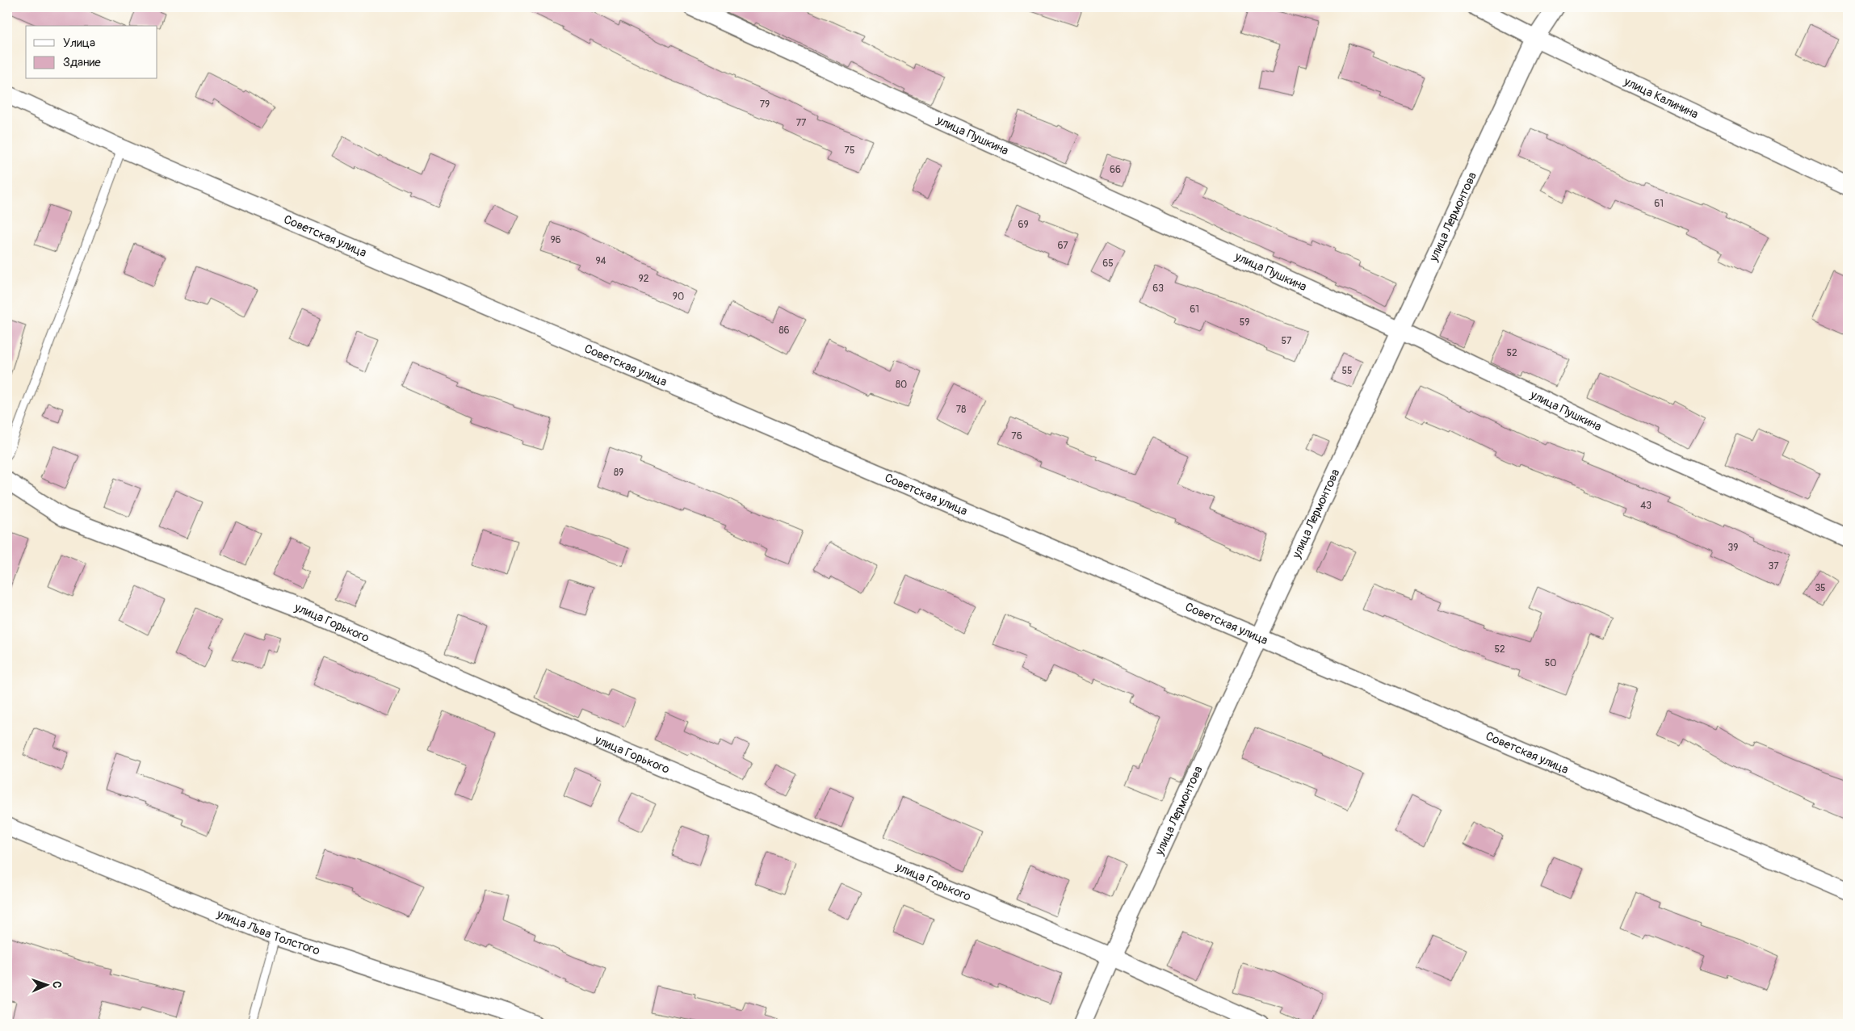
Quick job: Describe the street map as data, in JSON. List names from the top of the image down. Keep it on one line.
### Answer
{"streets":{"street":["улица Калинина","улица Пушкина","улица Лермонтова","Советская улица","улица Горького","улица Льва Толстого"]},"crossings":[["улица Калинина","улица Лермонтова"],["улица Пушкина","улица Лермонтова"],["улица Лермонтова","Советская улица"],["улица Лермонтова","улица Горького"]],"house_numbers":["79","77","75","66","61","69","96","67","94","65","92","63","90","61","59","86","57","52","55","80","78","76","89","43","39","37","35","52","50"],"legend":["Улица","Здание"],"north":"right"}
